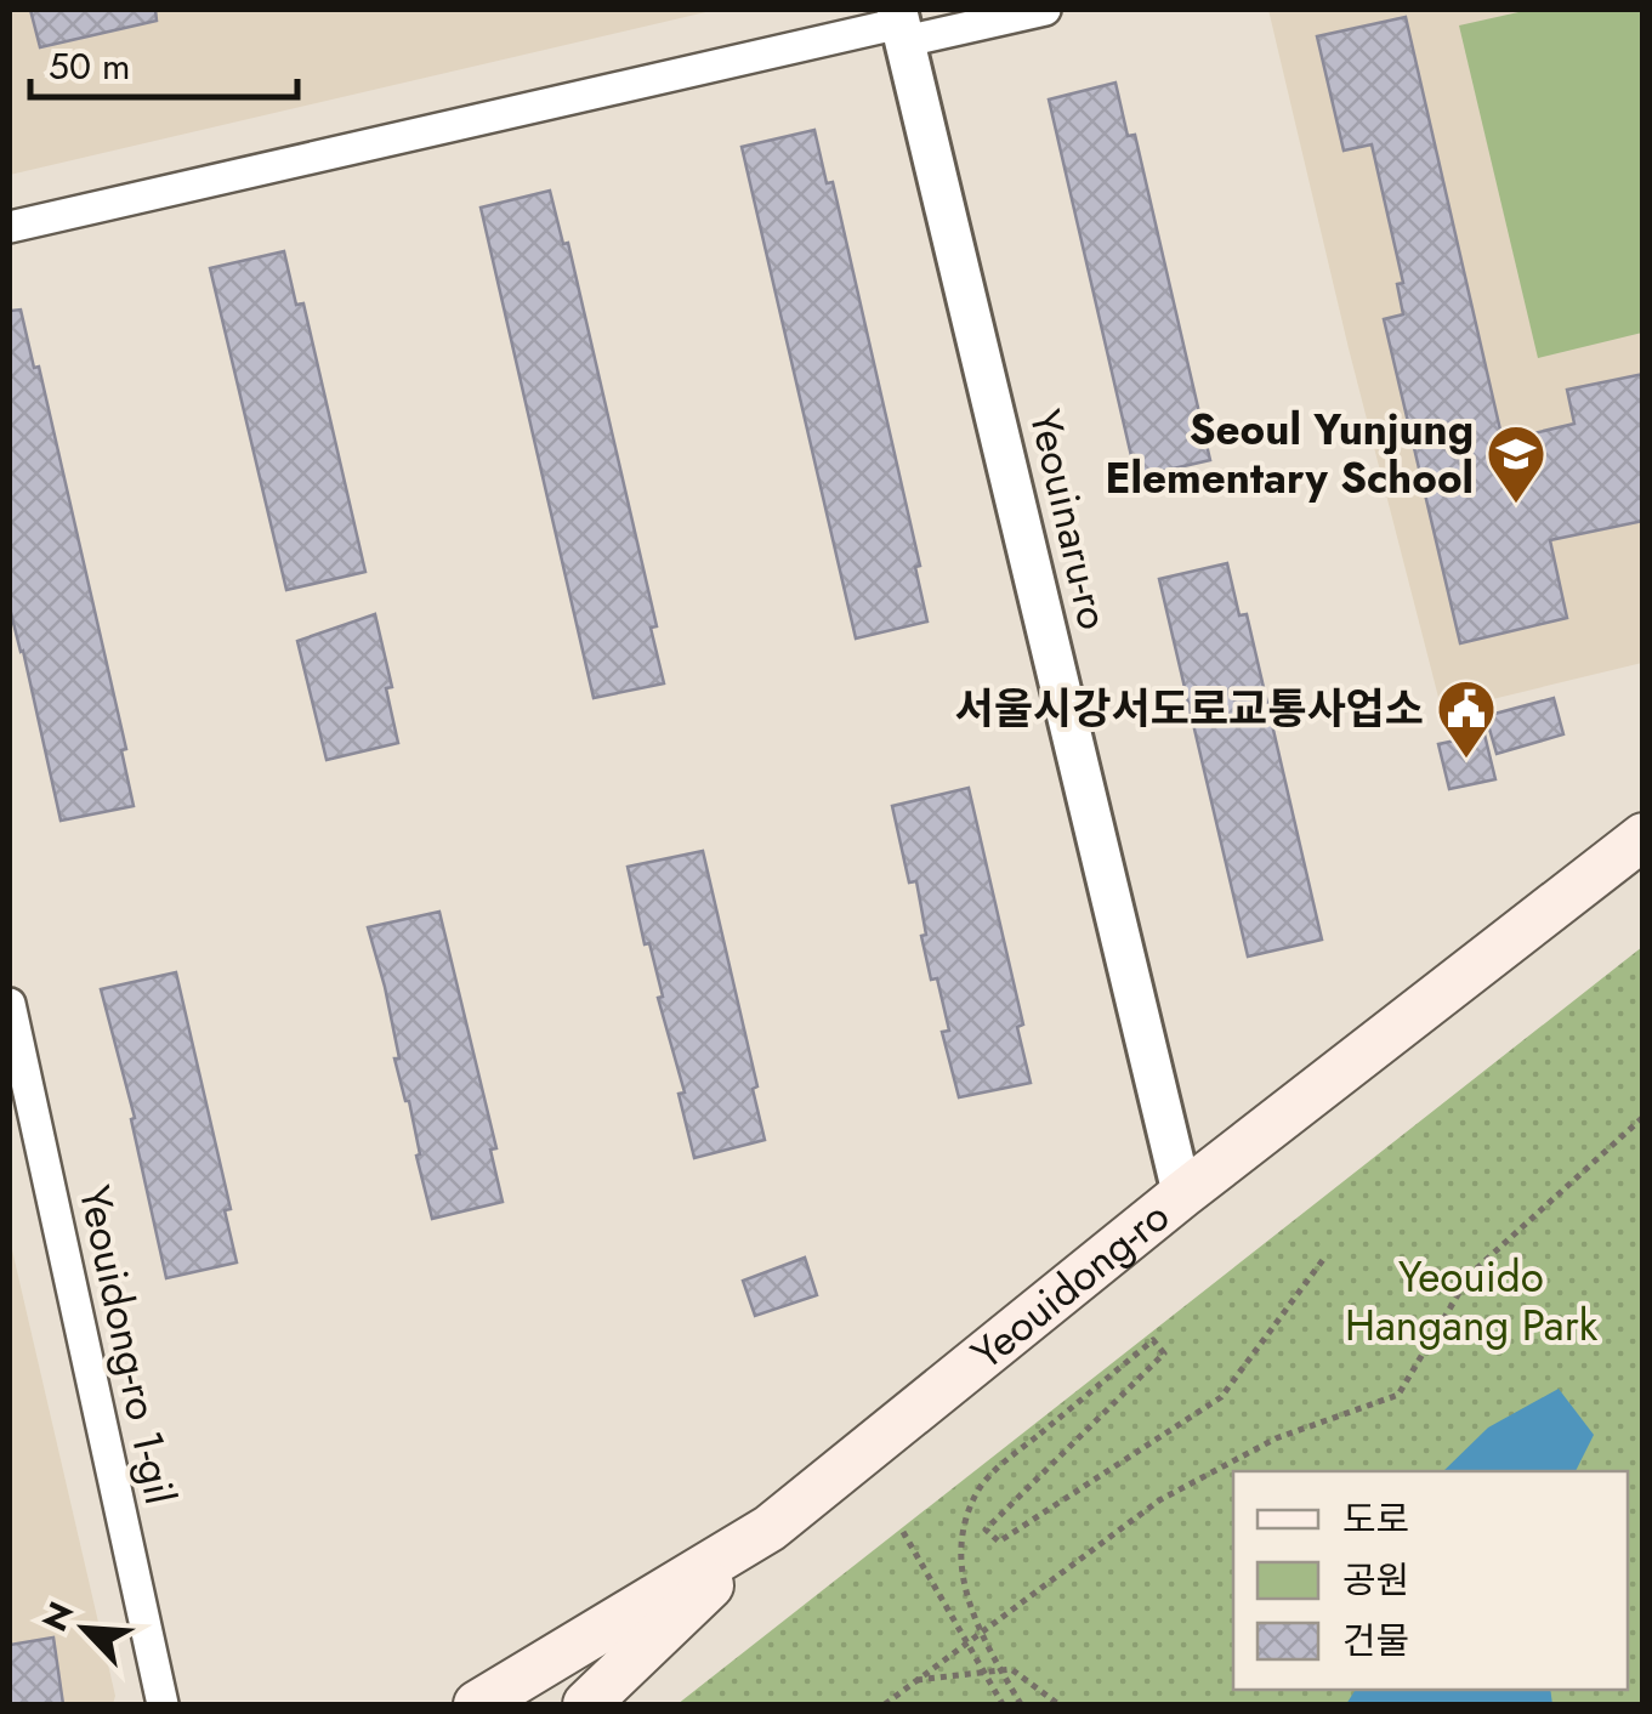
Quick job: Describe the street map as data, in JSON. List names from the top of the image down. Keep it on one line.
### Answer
{"streets":{"main road":["Yeouidong-ro"],"street":["Yeouinaru-ro","Yeouidong-ro 1-gil"]},"crossings":[["Yeouinaru-ro","Yeouidong-ro"]],"parks":["Yeouido Hangang Park"],"places":{"school or university":["Seoul Yunjung Elementary School"],"public building":["서울시강서도로교통사업소"]},"legend":["도로","공원","건물"],"scale_bar":"50 m","north":"top left"}
